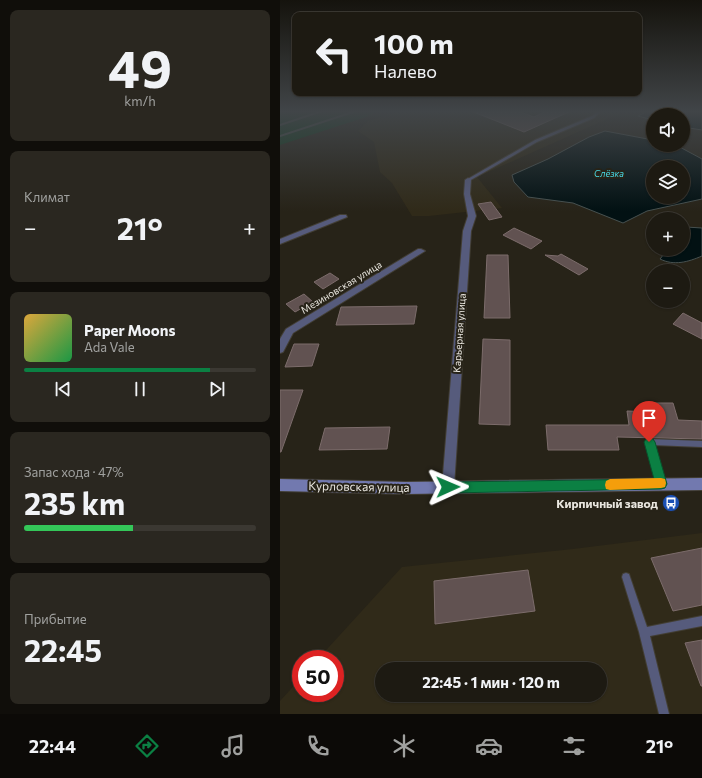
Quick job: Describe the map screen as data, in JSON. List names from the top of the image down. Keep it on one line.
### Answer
{"streets":{"main road":["Курловская улица"],"street":["Мезиновская улица","Карьерная улица"]},"crossings":[["Карьерная улица","Курловская улица"]],"water":["Слёзка"],"places":{"bus stop":["Кирпичный завод"]},"page":{"tile":[["49","km/h"],"Климат",["Запас хода · 47%","235 km"],["Прибытие","22:45"]],"turn":["100 m","Налево"],"map_buttons":["+","−"],"heat":["−","21°","+"],"song":["Paper Moons","Ada Vale"],"limit":"50","trip":"22:45 · 1 мин · 120 m","tabs":["22:44","21°"]}}
